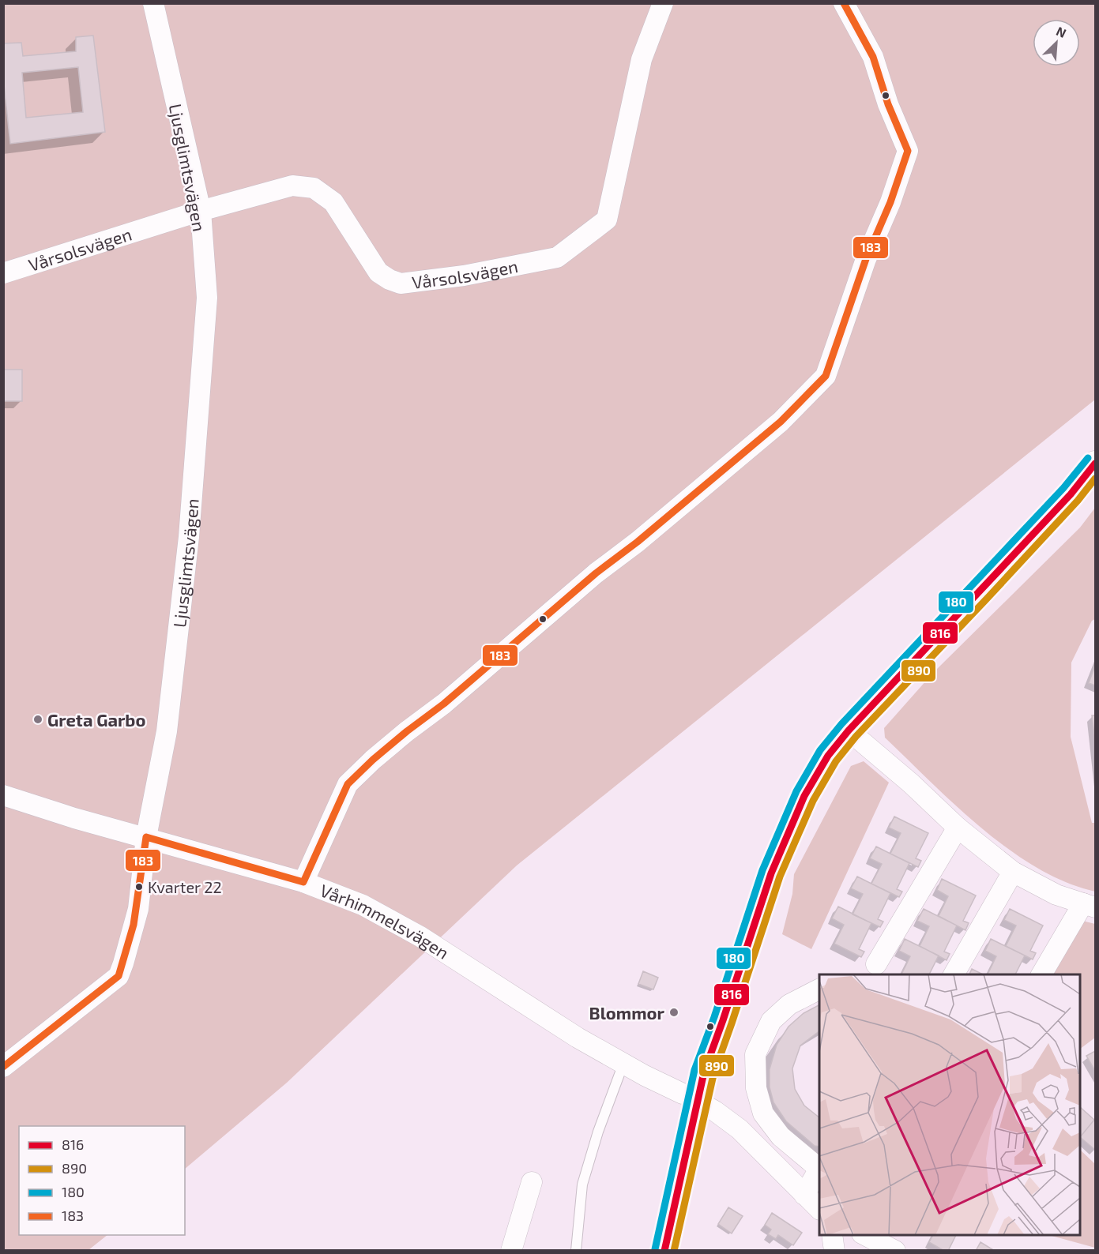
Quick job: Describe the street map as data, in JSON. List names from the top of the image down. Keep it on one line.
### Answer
{"streets":{"street":["Ljusglimtsvägen","Vårsolsvägen","Vårhimmelsvägen"]},"crossings":[["Ljusglimtsvägen","Vårsolsvägen"],["Ljusglimtsvägen","Vårhimmelsvägen"]],"places":["Greta Garbo","Kvarter 22","Blommor"],"lines":["transit line 183","transit line 180","transit line 816","transit line 890"],"legend":["816","890","180","183"],"north":"top right"}
